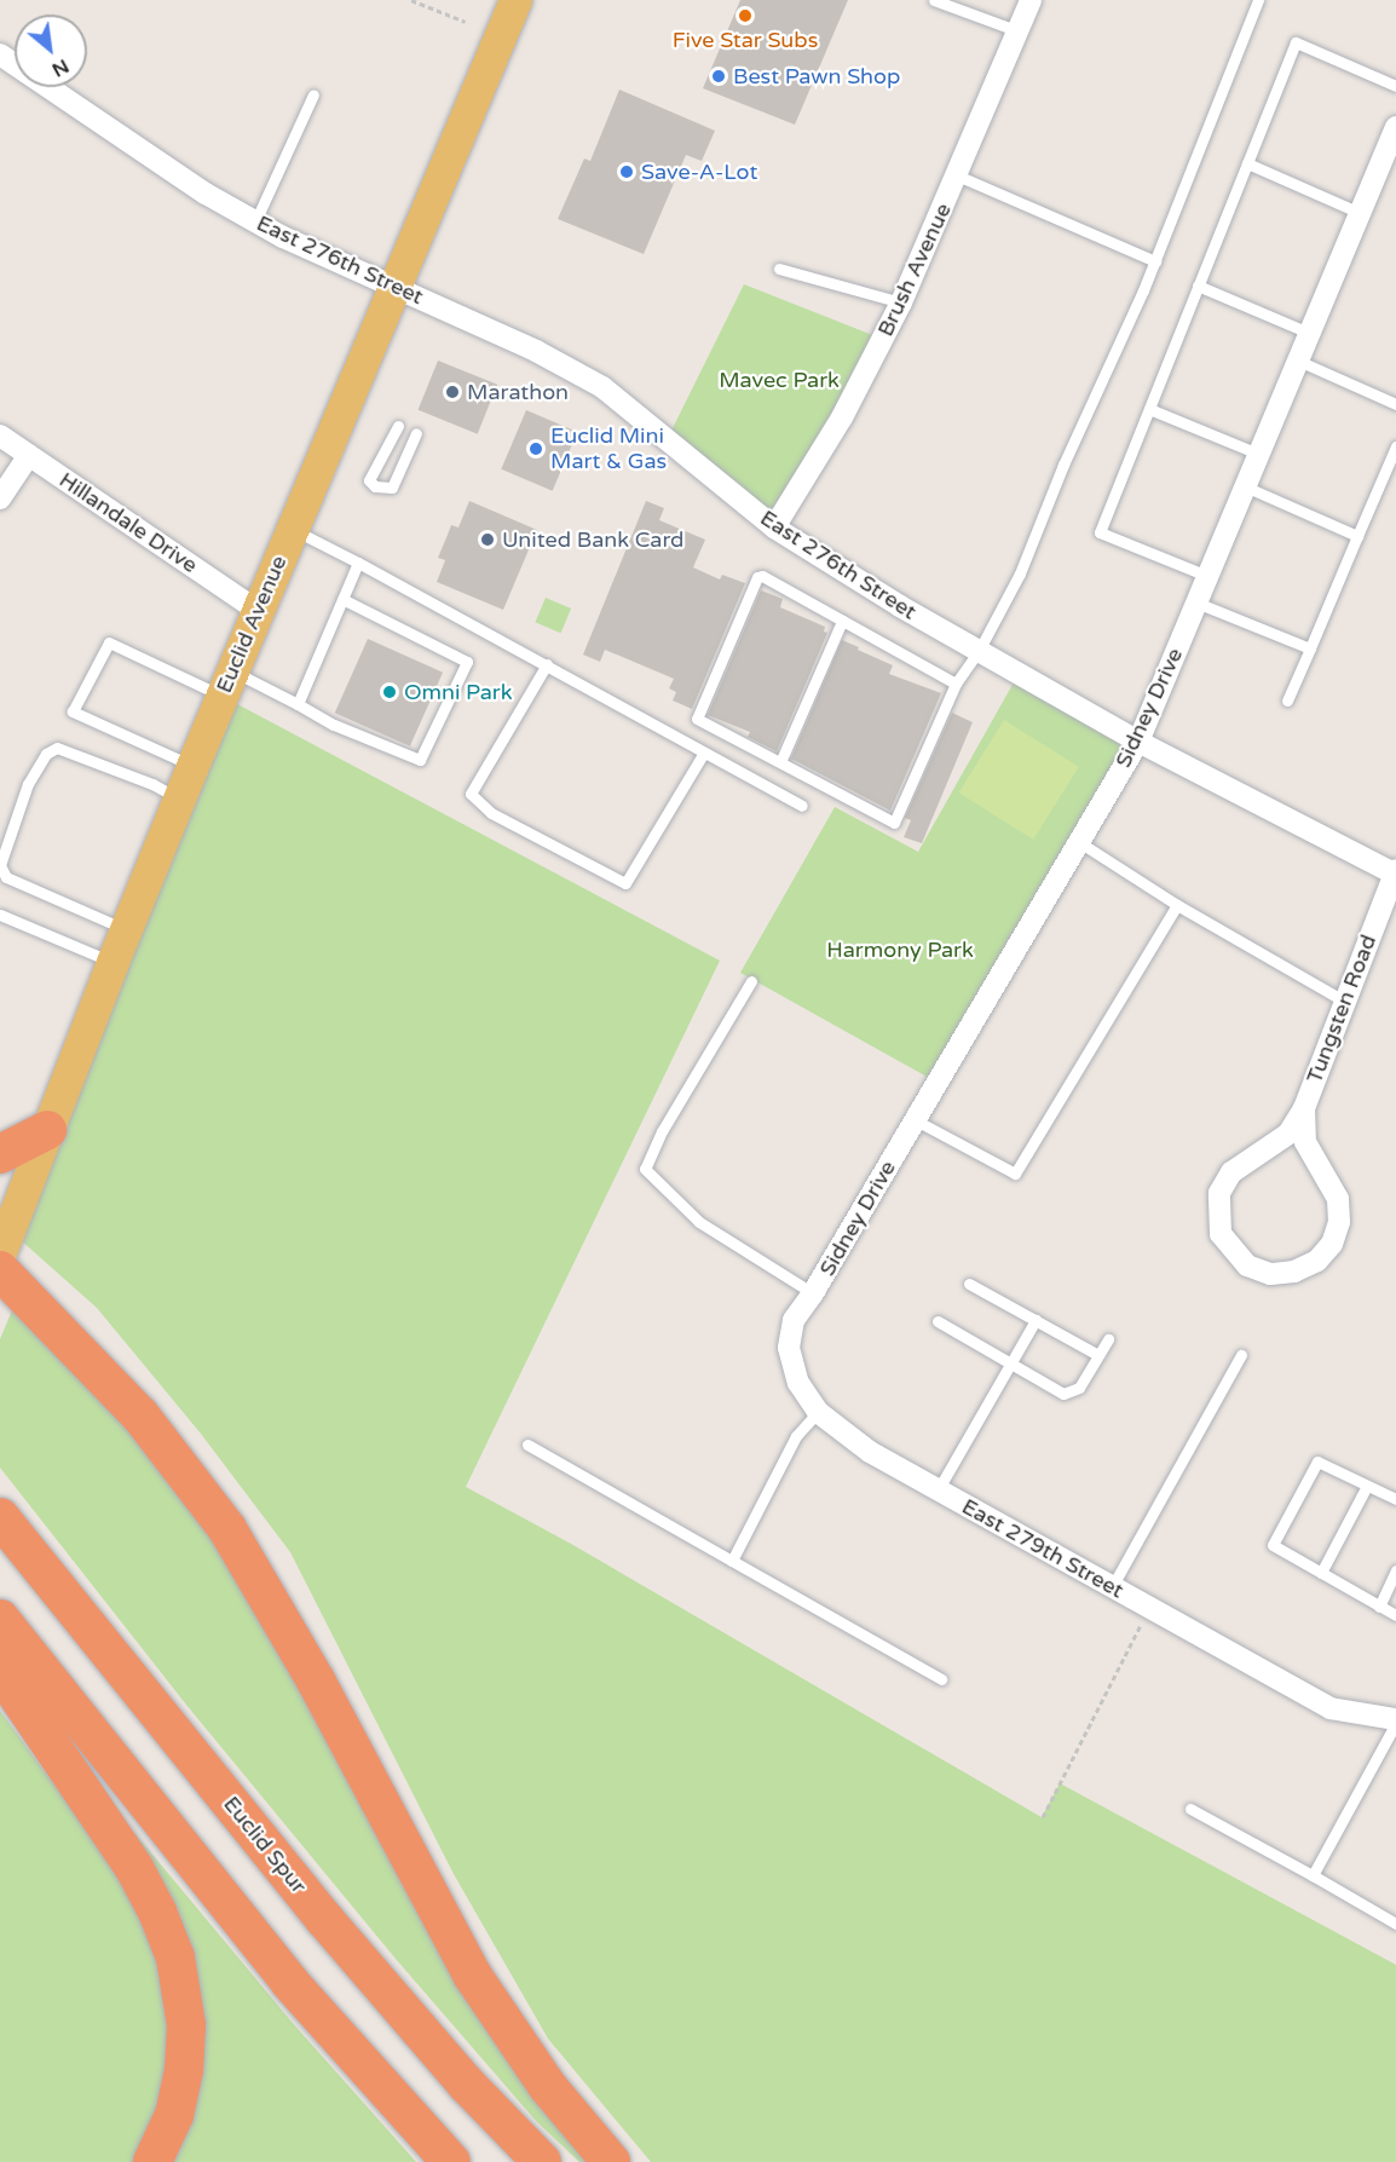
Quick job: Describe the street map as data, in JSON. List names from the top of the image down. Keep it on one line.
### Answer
{"streets":{"highway":["Euclid Spur"],"main road":["Euclid Avenue"],"street":["East 276th Street","Brush Avenue","Hillandale Drive","Sidney Drive","Tungsten Road","East 279th Street"]},"crossings":[["East 276th Street","Brush Avenue"],["East 276th Street","Euclid Avenue"],["East 276th Street","Sidney Drive"],["East 276th Street","Tungsten Road"],["Hillandale Drive","Euclid Avenue"],["Sidney Drive","East 279th Street"]],"parks":["Mavec Park","Harmony Park"],"places":["Five Star Subs","Best Pawn Shop","Save-A-Lot","Marathon","Euclid Mini Mart & Gas","United Bank Card","Omni Park"],"north":"bottom right"}
